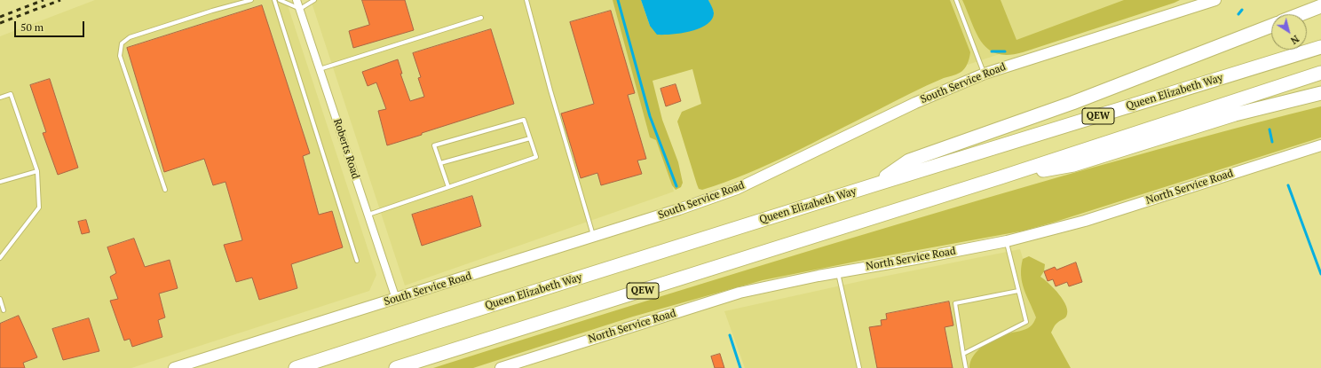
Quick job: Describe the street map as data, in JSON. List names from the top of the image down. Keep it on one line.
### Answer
{"streets":{"highway":["Queen Elizabeth Way","QEW"],"street":["South Service Road","Roberts Road","North Service Road"]},"crossings":[["South Service Road","Roberts Road"]],"scale_bar":"50 m","north":"bottom right"}
